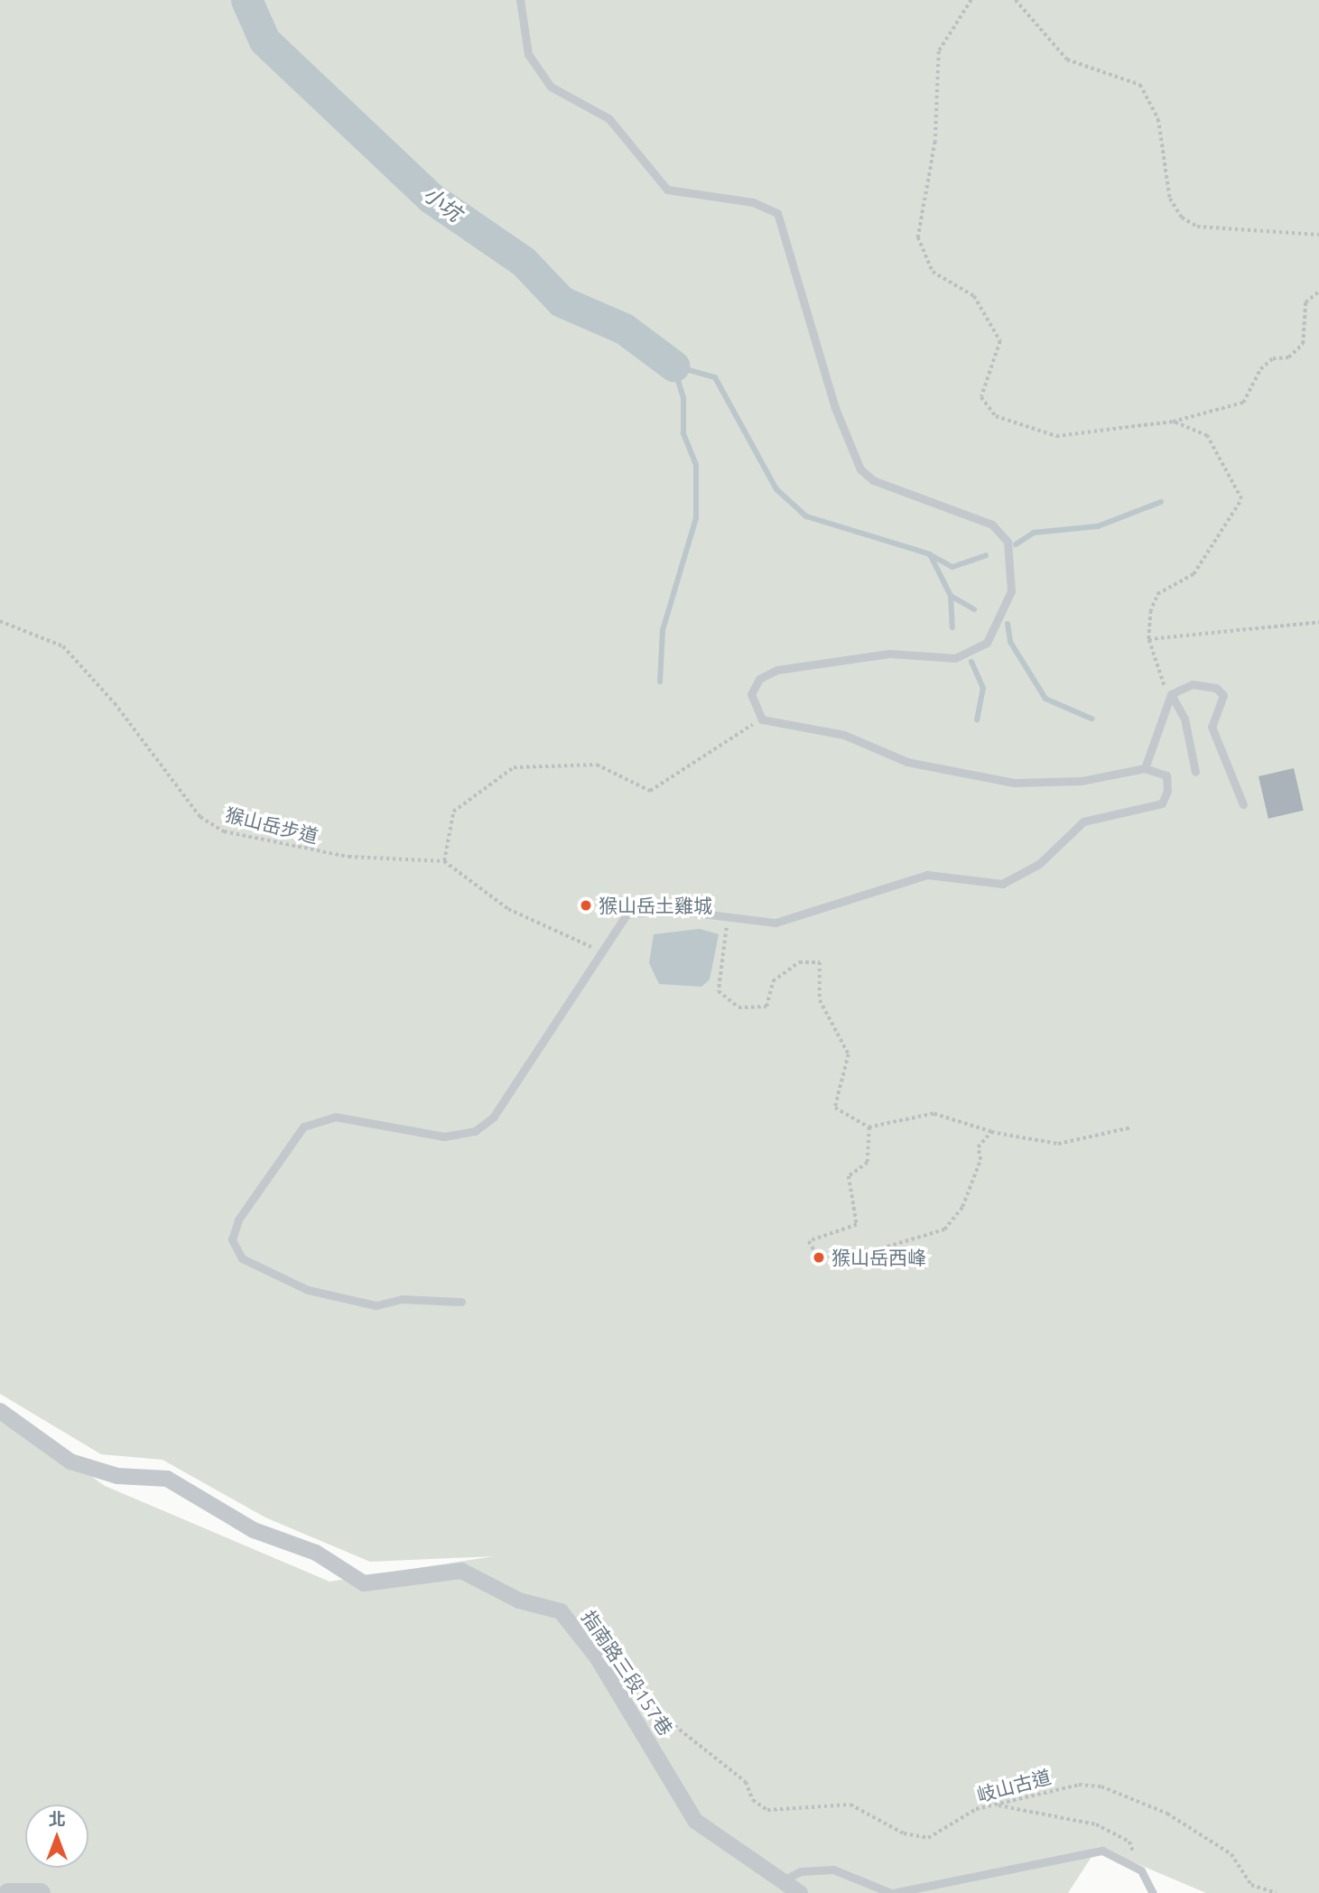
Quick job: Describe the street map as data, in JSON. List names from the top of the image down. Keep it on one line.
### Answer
{"streets":{"street":["指南路三段157巷"],"path":["猴山岳步道","岐山古道"]},"water":["小坑"],"places":["猴山岳土雞城","猴山岳西峰"],"north":"top"}
